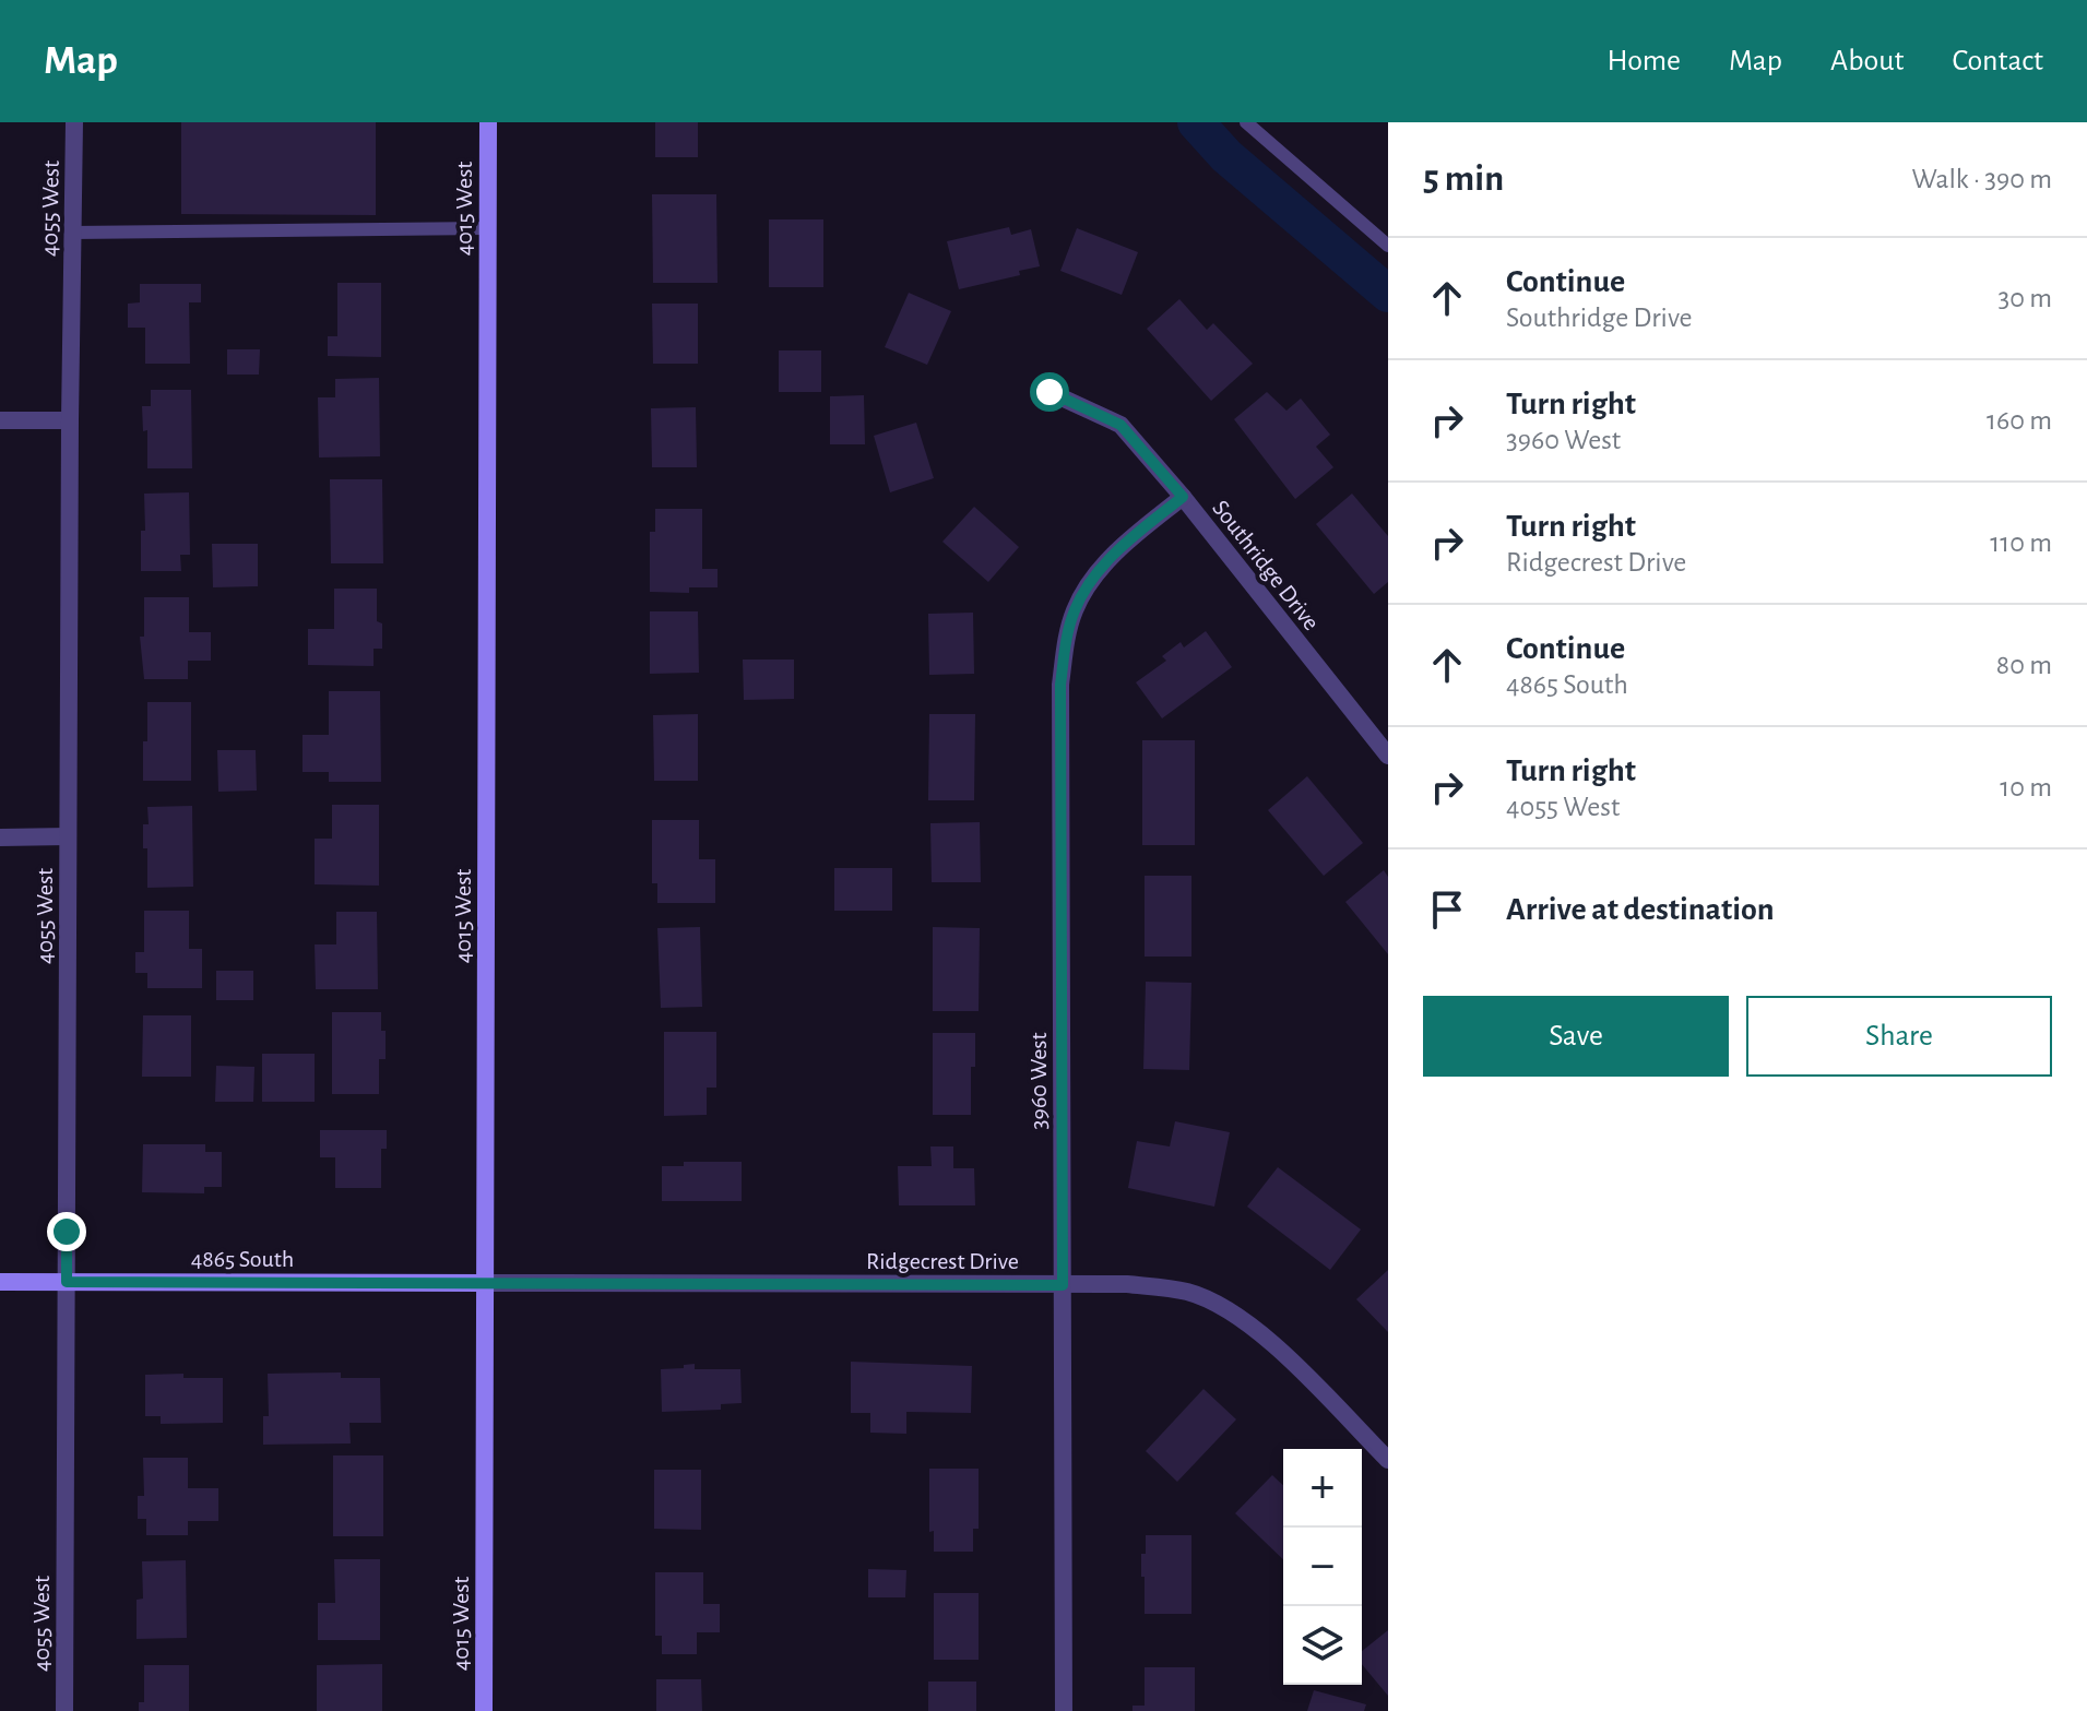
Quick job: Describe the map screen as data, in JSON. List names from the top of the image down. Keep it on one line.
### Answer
{"streets":{"street":["4055 West","4015 West","Southridge Drive","3960 West","4865 South","Ridgecrest Drive"]},"crossings":[["4055 West","4865 South"],["4015 West","4865 South"],["4015 West","Ridgecrest Drive"],["Southridge Drive","3960 West"],["3960 West","Ridgecrest Drive"],["4865 South","Ridgecrest Drive"]],"page":{"header":"Map","nav":["Home","Map","About","Contact"],"heading":["5 min","Walk · 390 m"],"list":[["Continue","Southridge Drive","30 m"],["Turn right","3960 West","160 m"],["Turn right","Ridgecrest Drive","110 m"],["Continue","4865 South","80 m"],["Turn right","4055 West","10 m"],"Arrive at destination"],"buttons":["Save","Share"],"map_buttons":["+","−"]}}
